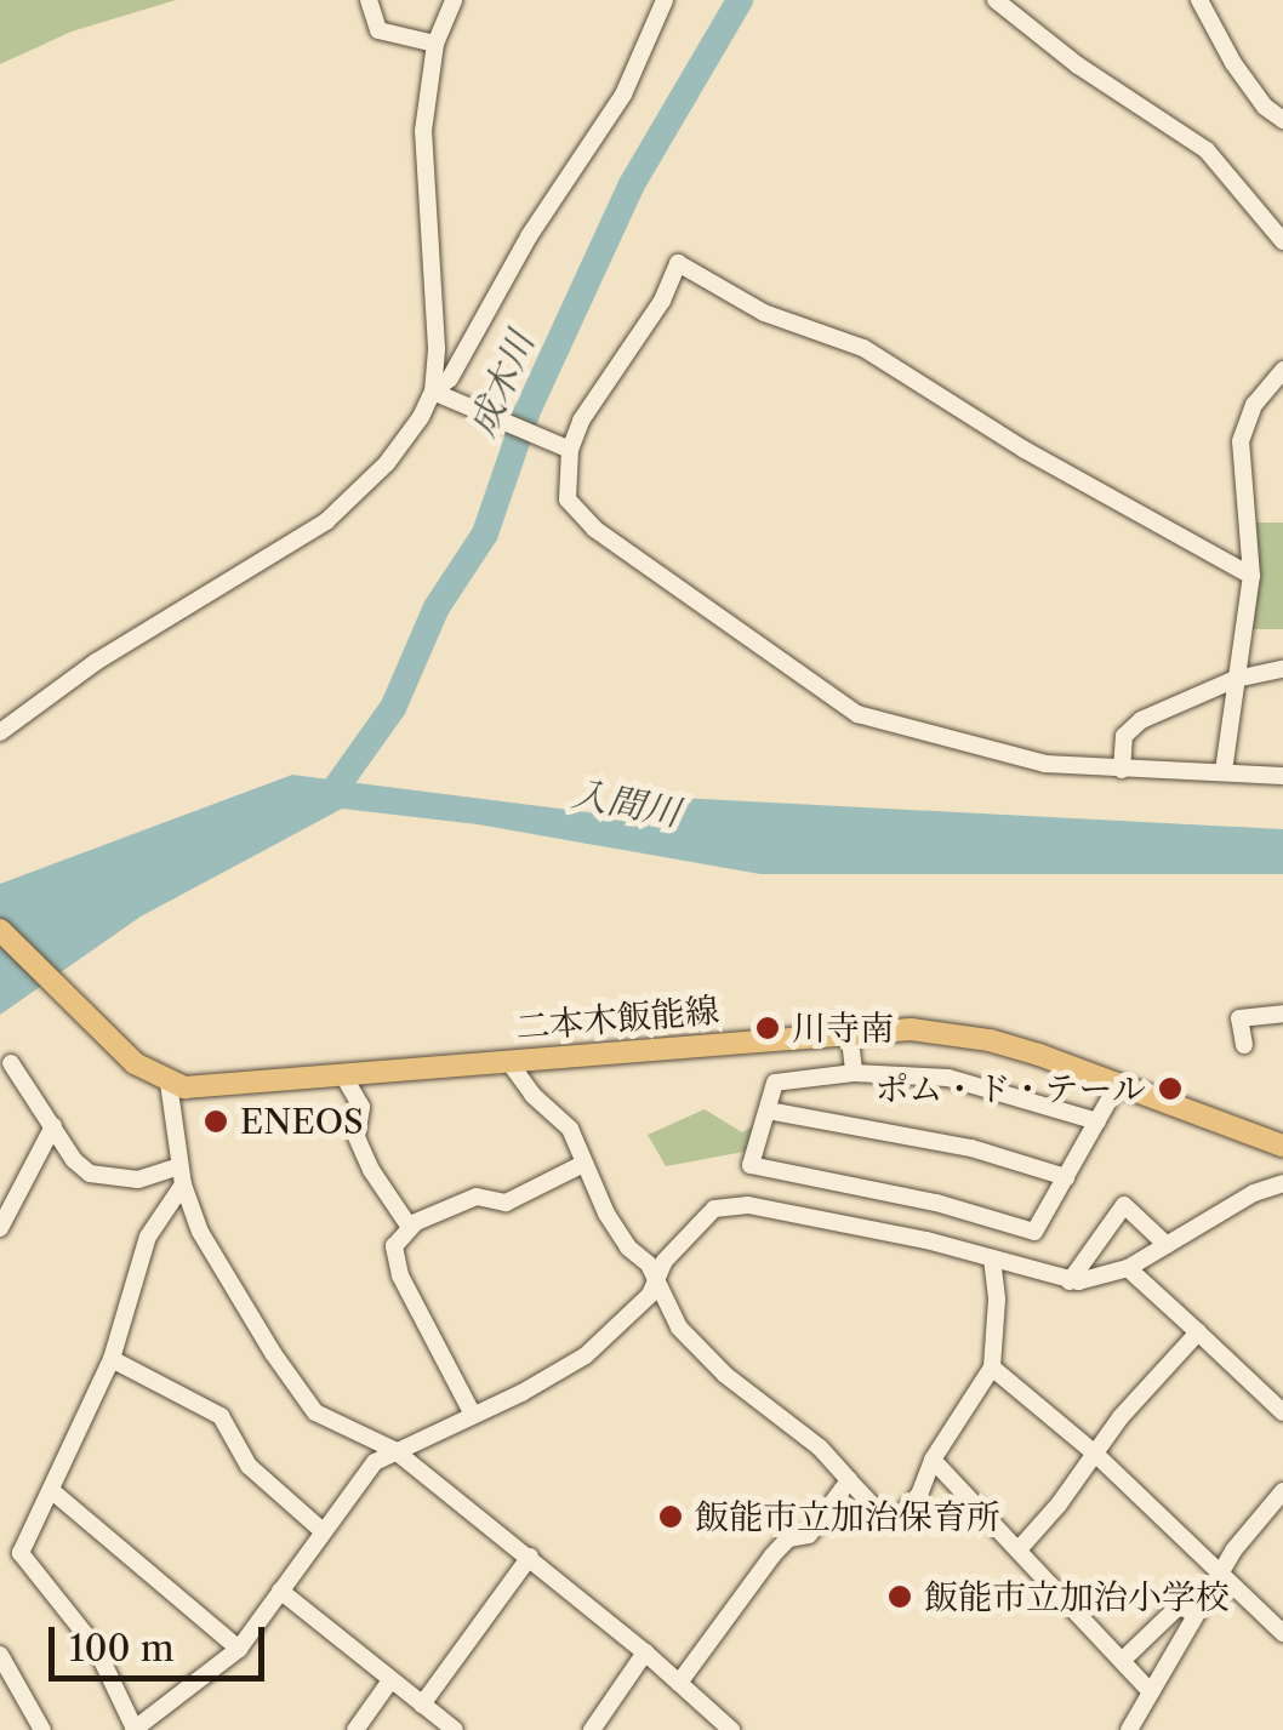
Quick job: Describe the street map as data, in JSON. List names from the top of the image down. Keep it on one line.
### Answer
{"streets":{"main road":["二本木飯能線"]},"water":["成木川","入間川"],"places":["川寺南","ポム・ド・テール","ENEOS","飯能市立加治保育所","飯能市立加治小学校"],"scale_bar":"100 m"}
